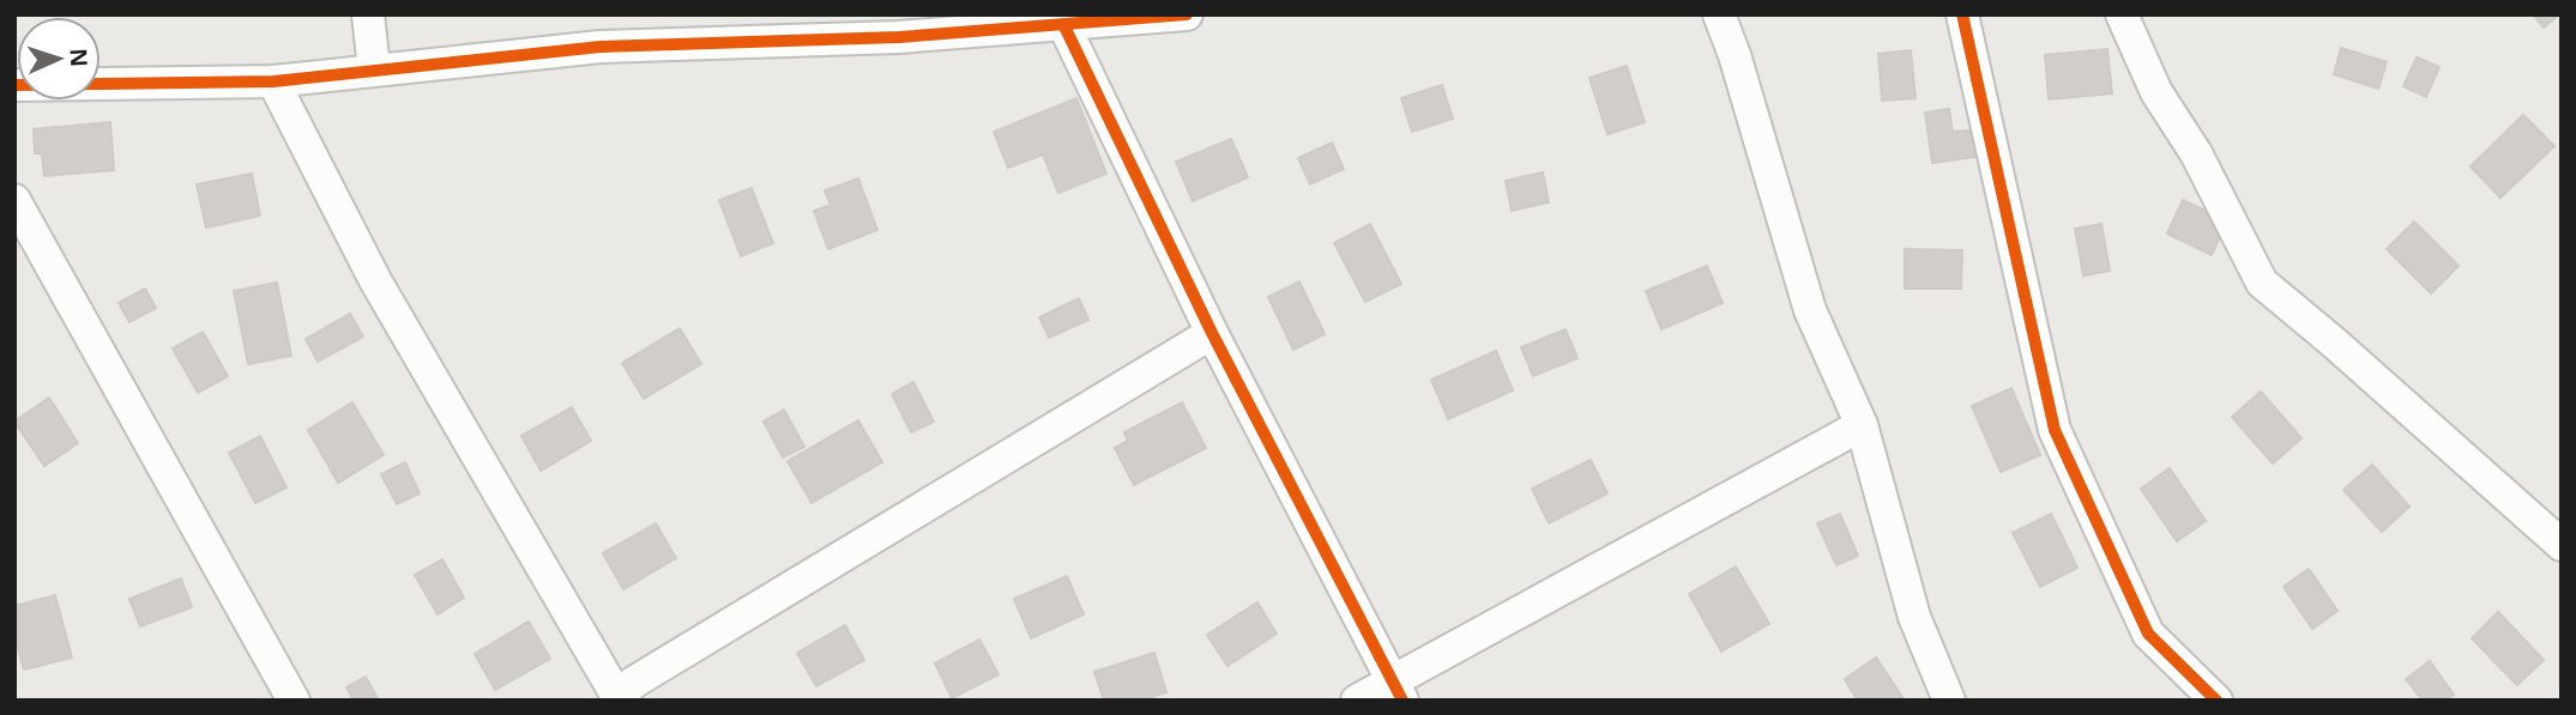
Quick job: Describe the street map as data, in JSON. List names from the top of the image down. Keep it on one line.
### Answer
{"north":"right"}
